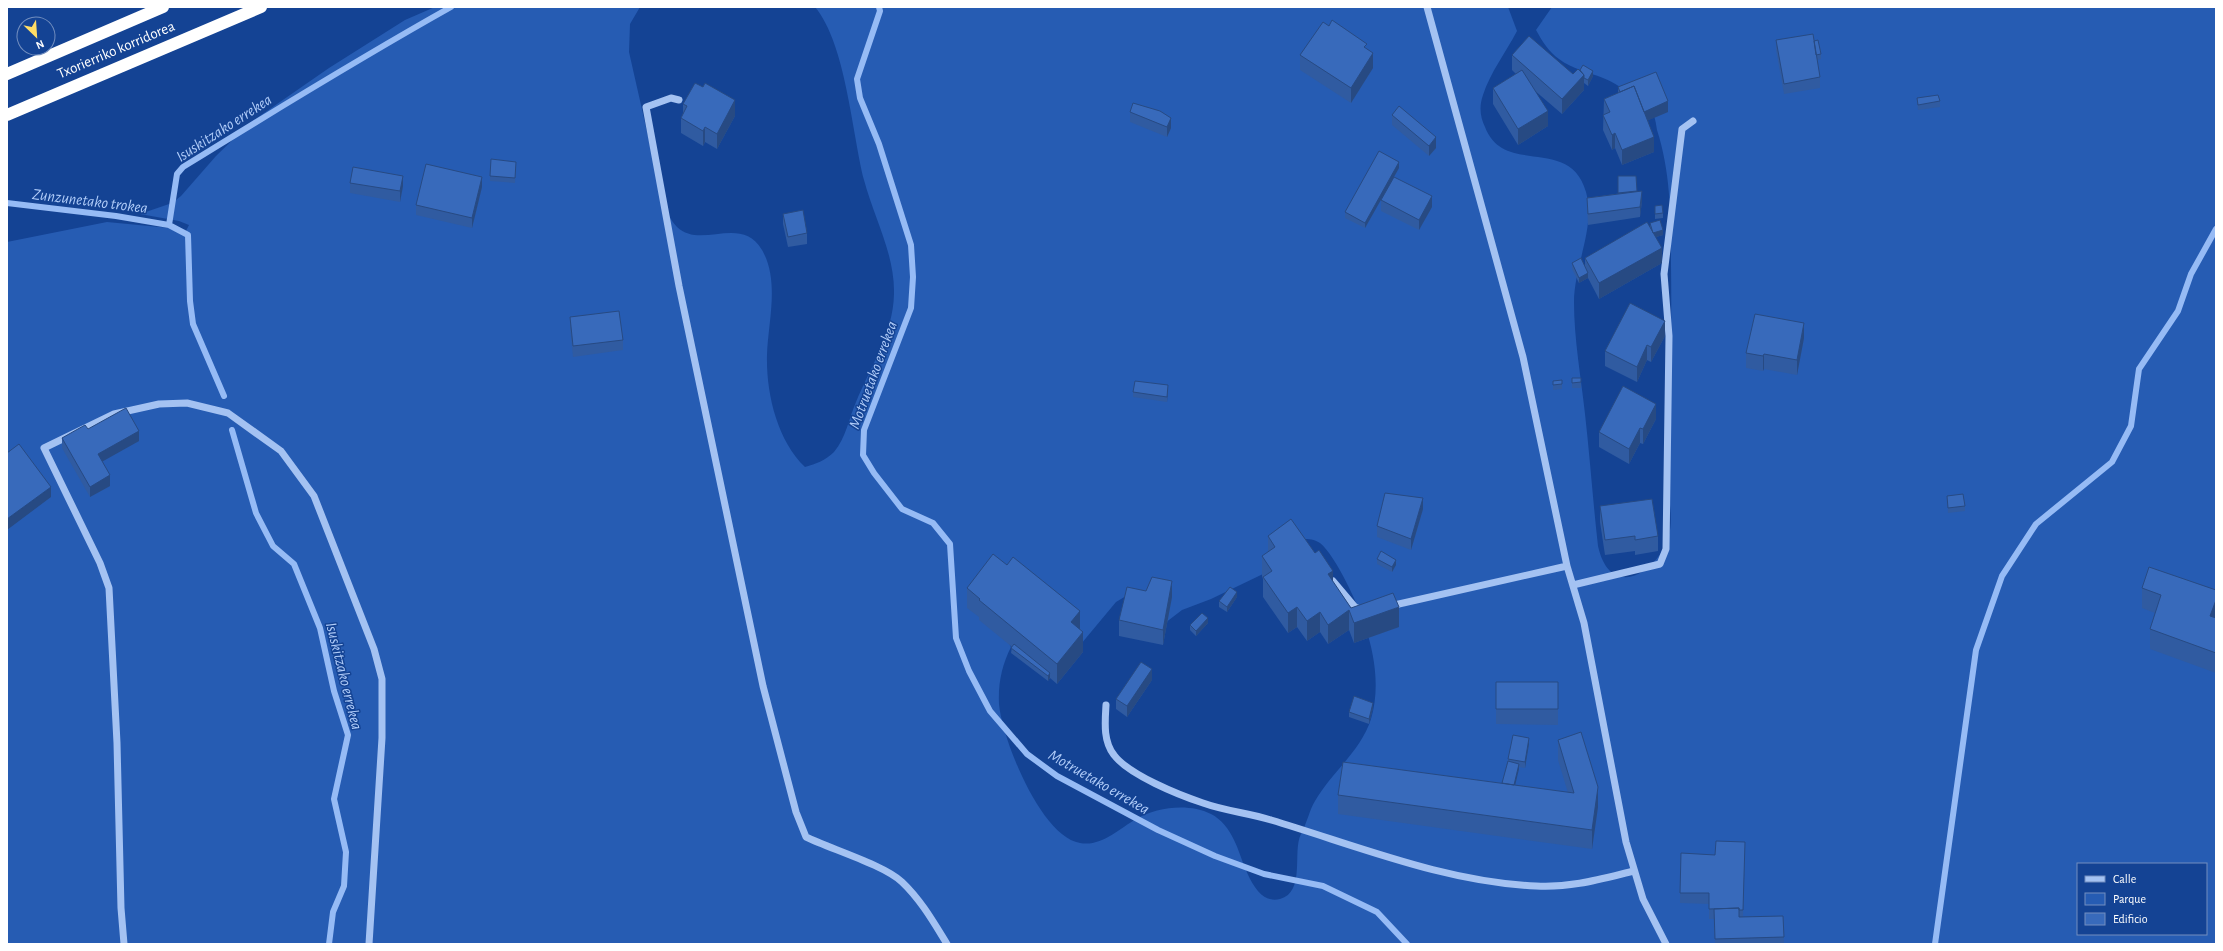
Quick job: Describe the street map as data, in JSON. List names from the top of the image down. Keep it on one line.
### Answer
{"streets":{"highway":["Txorierriko korridorea"]},"water":["Isuskitzako errekea","Zunzunetako trokea","Motruetako errekea"],"legend":["Calle","Parque","Edificio"],"north":"bottom right"}
